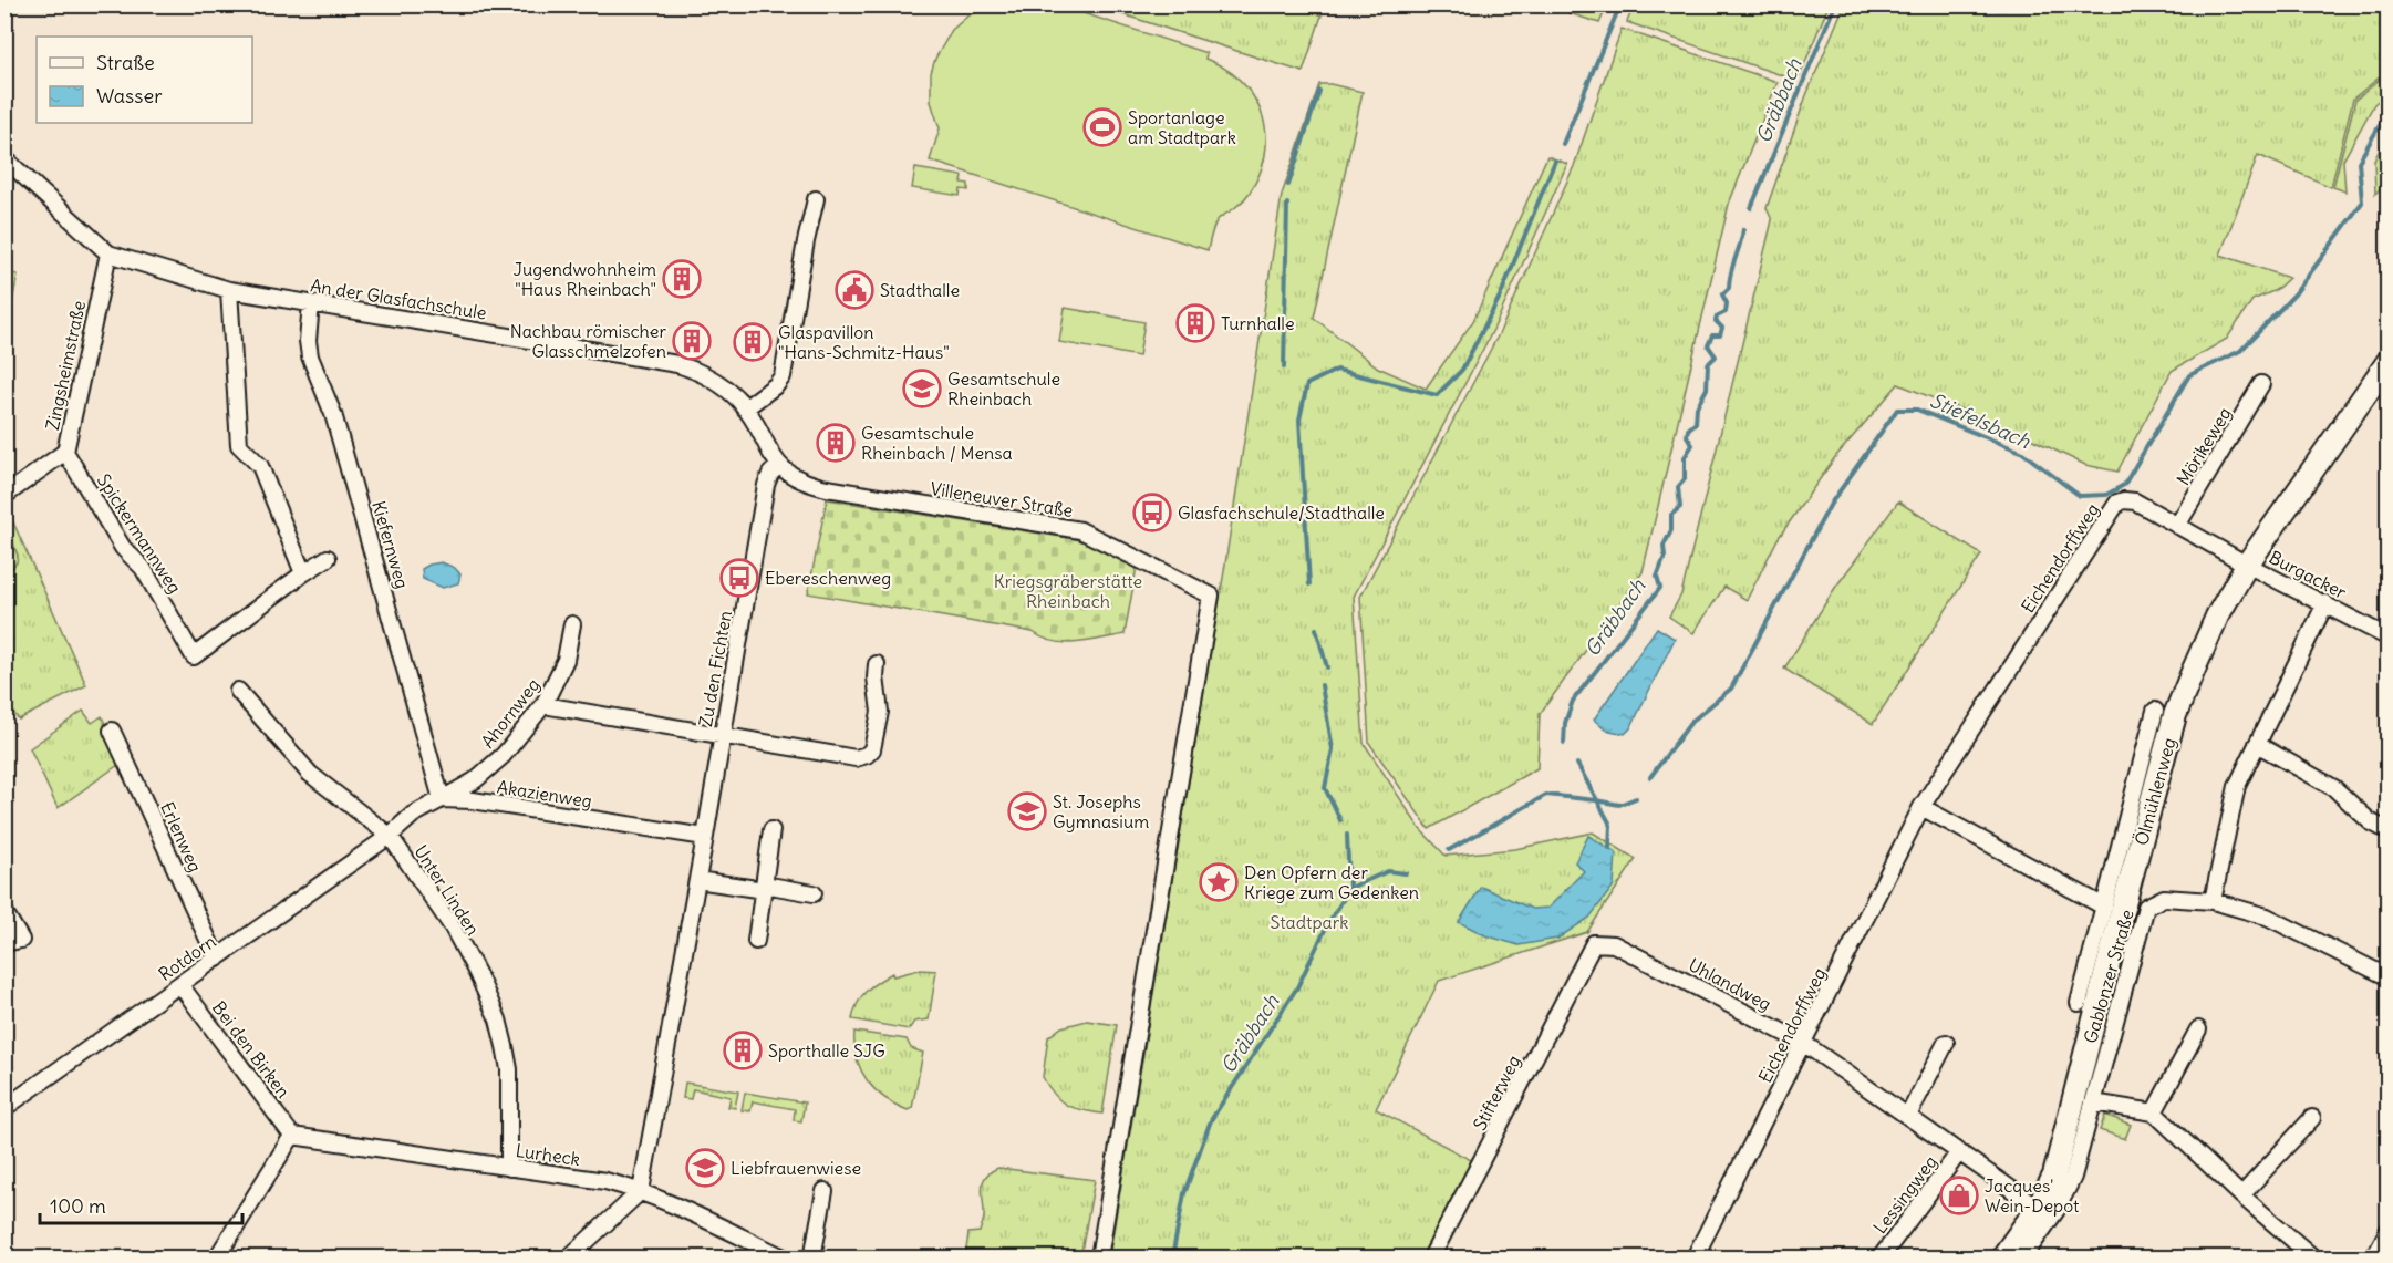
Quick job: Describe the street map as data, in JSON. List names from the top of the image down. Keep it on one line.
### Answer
{"streets":{"main road":["Ölmühlenweg"],"street":["An der Glasfachschule","Zingsheimstraße","Mörikeweg","Villeneuver Straße","Spickermannweg","Kiefernweg","Eichendorffweg","Burgacker","Zu den Fichten","Ahornweg","Akazienweg","Erlenweg","Unter Linden","Rotdorn","Gablonzer Straße","Uhlandweg","Bei den Birken","Stifterweg","Lurheck","Lessingweg"]},"crossings":[["An der Glasfachschule","Zingsheimstraße"],["An der Glasfachschule","Villeneuver Straße"],["An der Glasfachschule","Kiefernweg"],["An der Glasfachschule","Zu den Fichten"],["Zingsheimstraße","Spickermannweg"],["Mörikeweg","Eichendorffweg"],["Villeneuver Straße","Zu den Fichten"],["Kiefernweg","Ahornweg"],["Kiefernweg","Akazienweg"],["Eichendorffweg","Uhlandweg"],["Burgacker","Ölmühlenweg"],["Zu den Fichten","Akazienweg"],["Zu den Fichten","Lurheck"],["Ahornweg","Akazienweg"],["Ölmühlenweg","Gablonzer Straße"],["Ölmühlenweg","Uhlandweg"],["Erlenweg","Rotdorn"],["Unter Linden","Rotdorn"],["Unter Linden","Lurheck"],["Rotdorn","Bei den Birken"],["Uhlandweg","Stifterweg"],["Uhlandweg","Lessingweg"],["Bei den Birken","Lurheck"]],"water":["Gräbbach","Stiefelsbach"],"parks":["Kriegsgräberstätte Rheinbach","Stadtpark"],"places":{"sports":["Sportanlage am Stadtpark"],"building":["Jugendwohnheim \"Haus Rheinbach\"","Turnhalle","Nachbau römischer Glasschmelzofen","Glaspavillon \"Hans-Schmitz-Haus\"","Gesamtschule Rheinbach / Mensa","Sporthalle SJG"],"public building":["Stadthalle"],"school or university":["Gesamtschule Rheinbach","St. Josephs Gymnasium","Liebfrauenwiese"],"bus stop":["Glasfachschule/Stadthalle","Ebereschenweg"],"place":["Den Opfern der Kriege zum Gedenken"],"shop":["Jacques' Wein-Depot"]},"legend":["Straße","Wasser"],"scale_bar":"100 m"}
